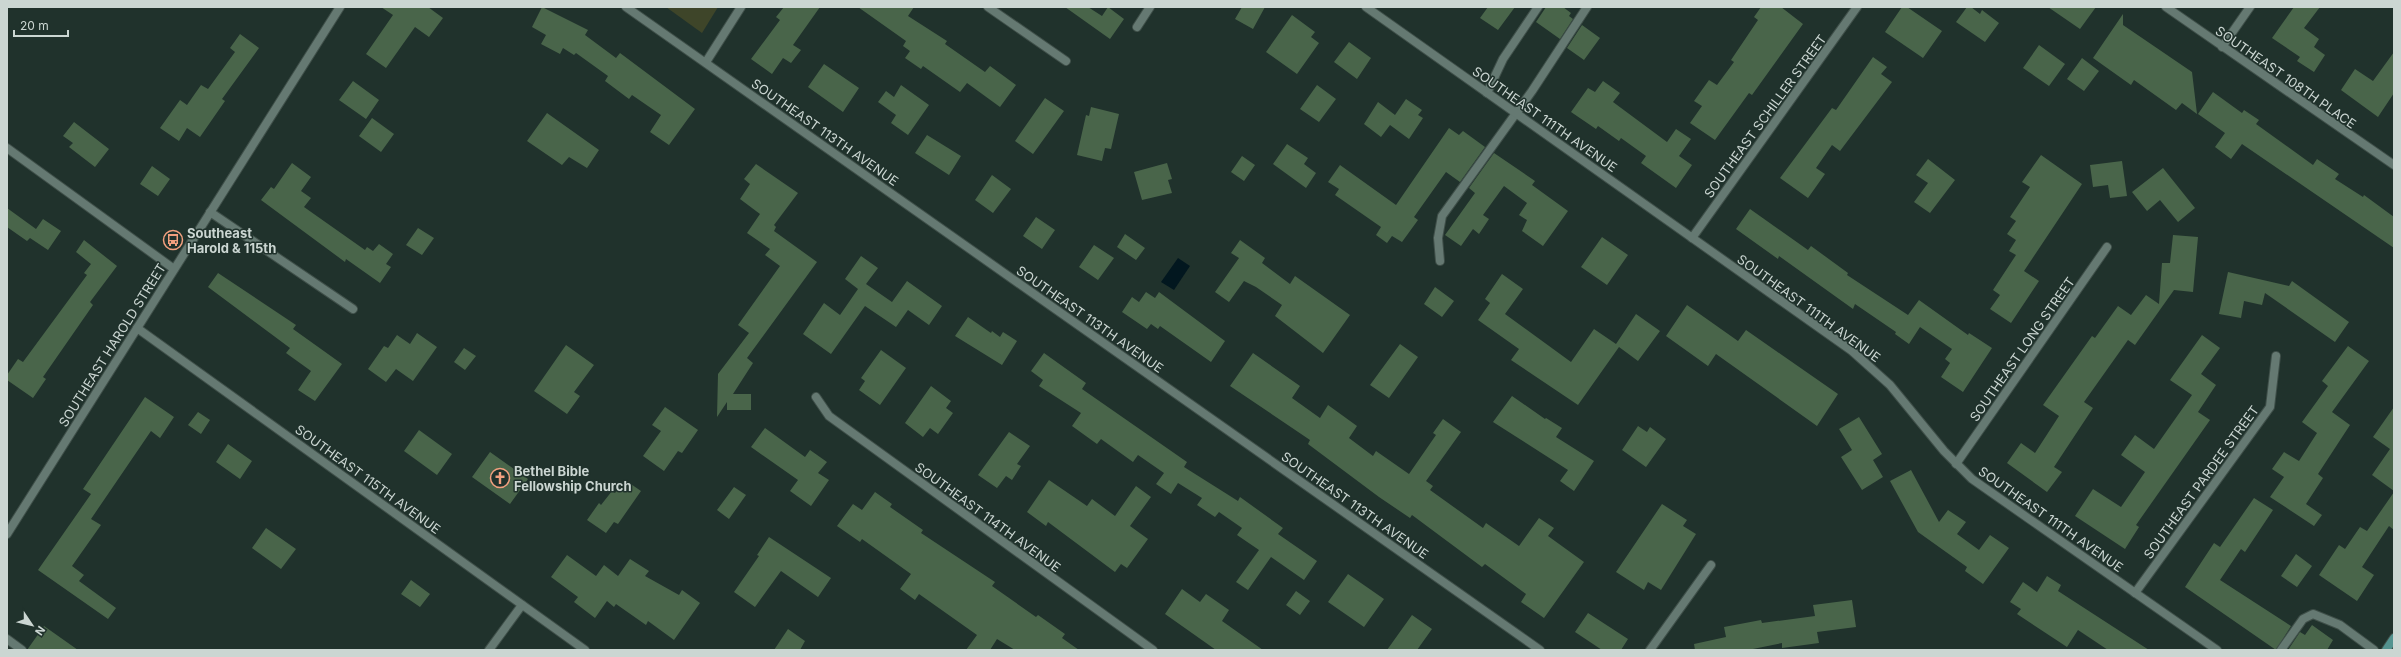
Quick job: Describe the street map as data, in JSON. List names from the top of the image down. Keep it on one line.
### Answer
{"streets":{"street":["SOUTHEAST 108TH PLACE","SOUTHEAST SCHILLER STREET","SOUTHEAST 111TH AVENUE","SOUTHEAST 113TH AVENUE","SOUTHEAST HAROLD STREET","SOUTHEAST LONG STREET","SOUTHEAST 115TH AVENUE","SOUTHEAST PARDEE STREET","SOUTHEAST 114TH AVENUE"]},"crossings":[["SOUTHEAST SCHILLER STREET","SOUTHEAST 111TH AVENUE"],["SOUTHEAST 111TH AVENUE","SOUTHEAST LONG STREET"],["SOUTHEAST 111TH AVENUE","SOUTHEAST PARDEE STREET"],["SOUTHEAST HAROLD STREET","SOUTHEAST 115TH AVENUE"]],"places":{"bus stop":["Southeast Harold & 115th"],"church":["Bethel Bible Fellowship Church"]},"scale_bar":"20 m","north":"bottom right"}
